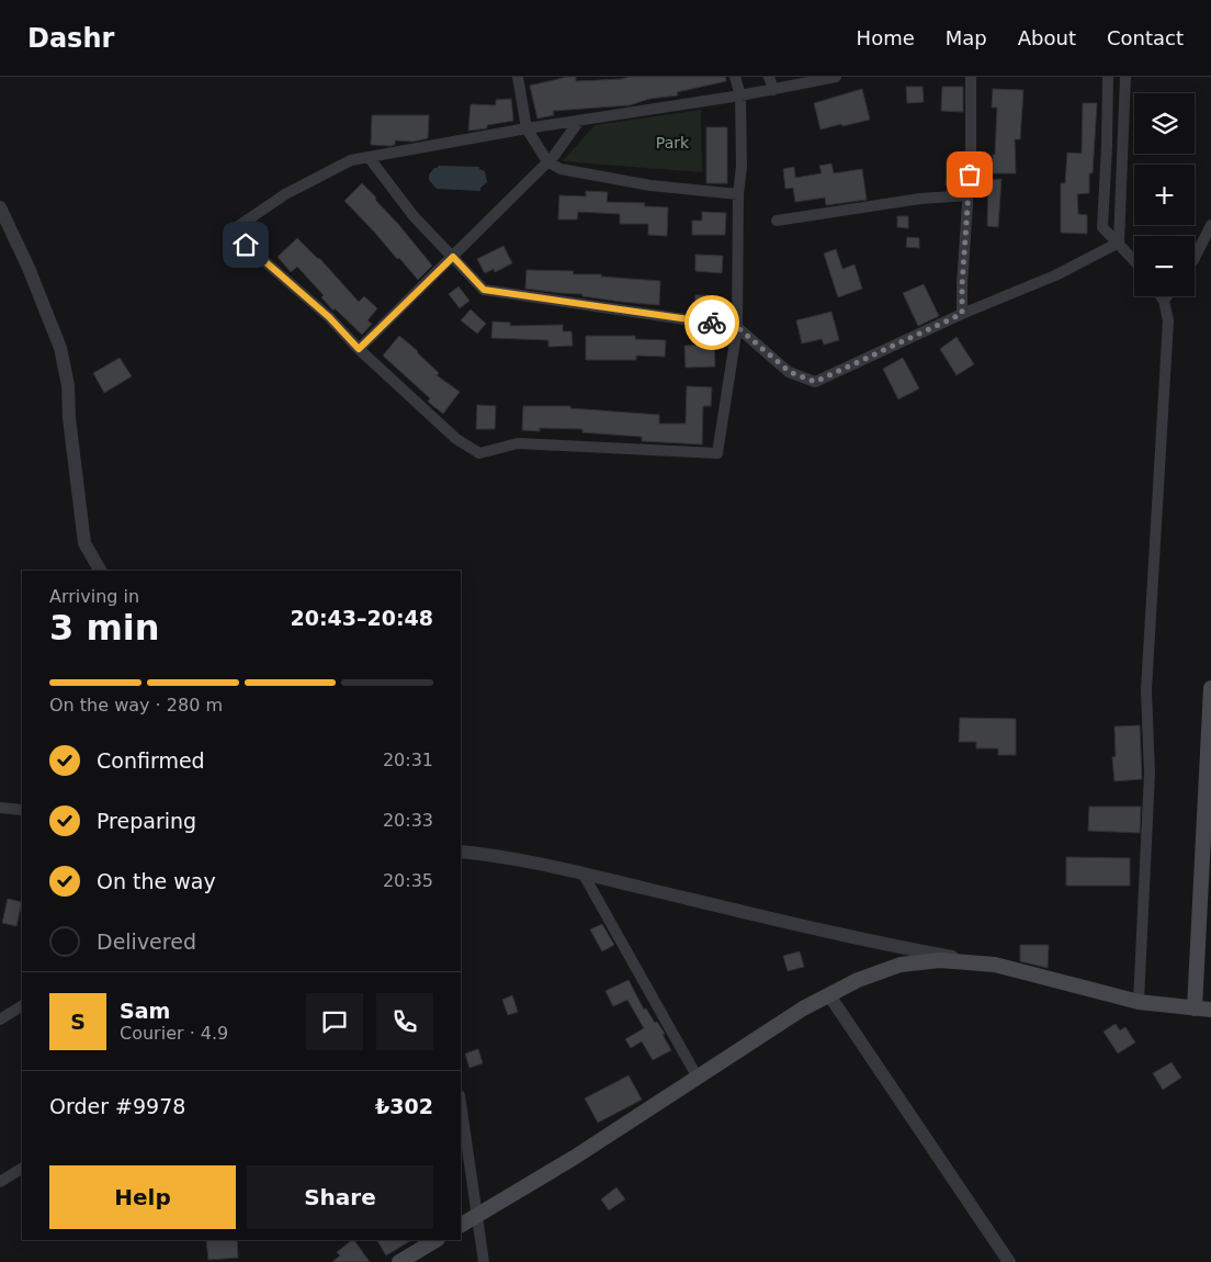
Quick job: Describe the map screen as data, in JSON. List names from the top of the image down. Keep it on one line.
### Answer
{"parks":["Park"],"page":{"header":"Dashr","nav":["Home","Map","About","Contact"],"map_buttons":["+","−"],"heading":["3 min","Arriving in","20:43–20:48"],"panel":["Sam","Courier · 4.9","Order #9978","₺302"],"bar":"On the way · 280 m","list":[["Confirmed","20:31"],["Preparing","20:33"],["On the way","20:35"],"Delivered"],"round":"S","buttons":["Help","Share"]}}
